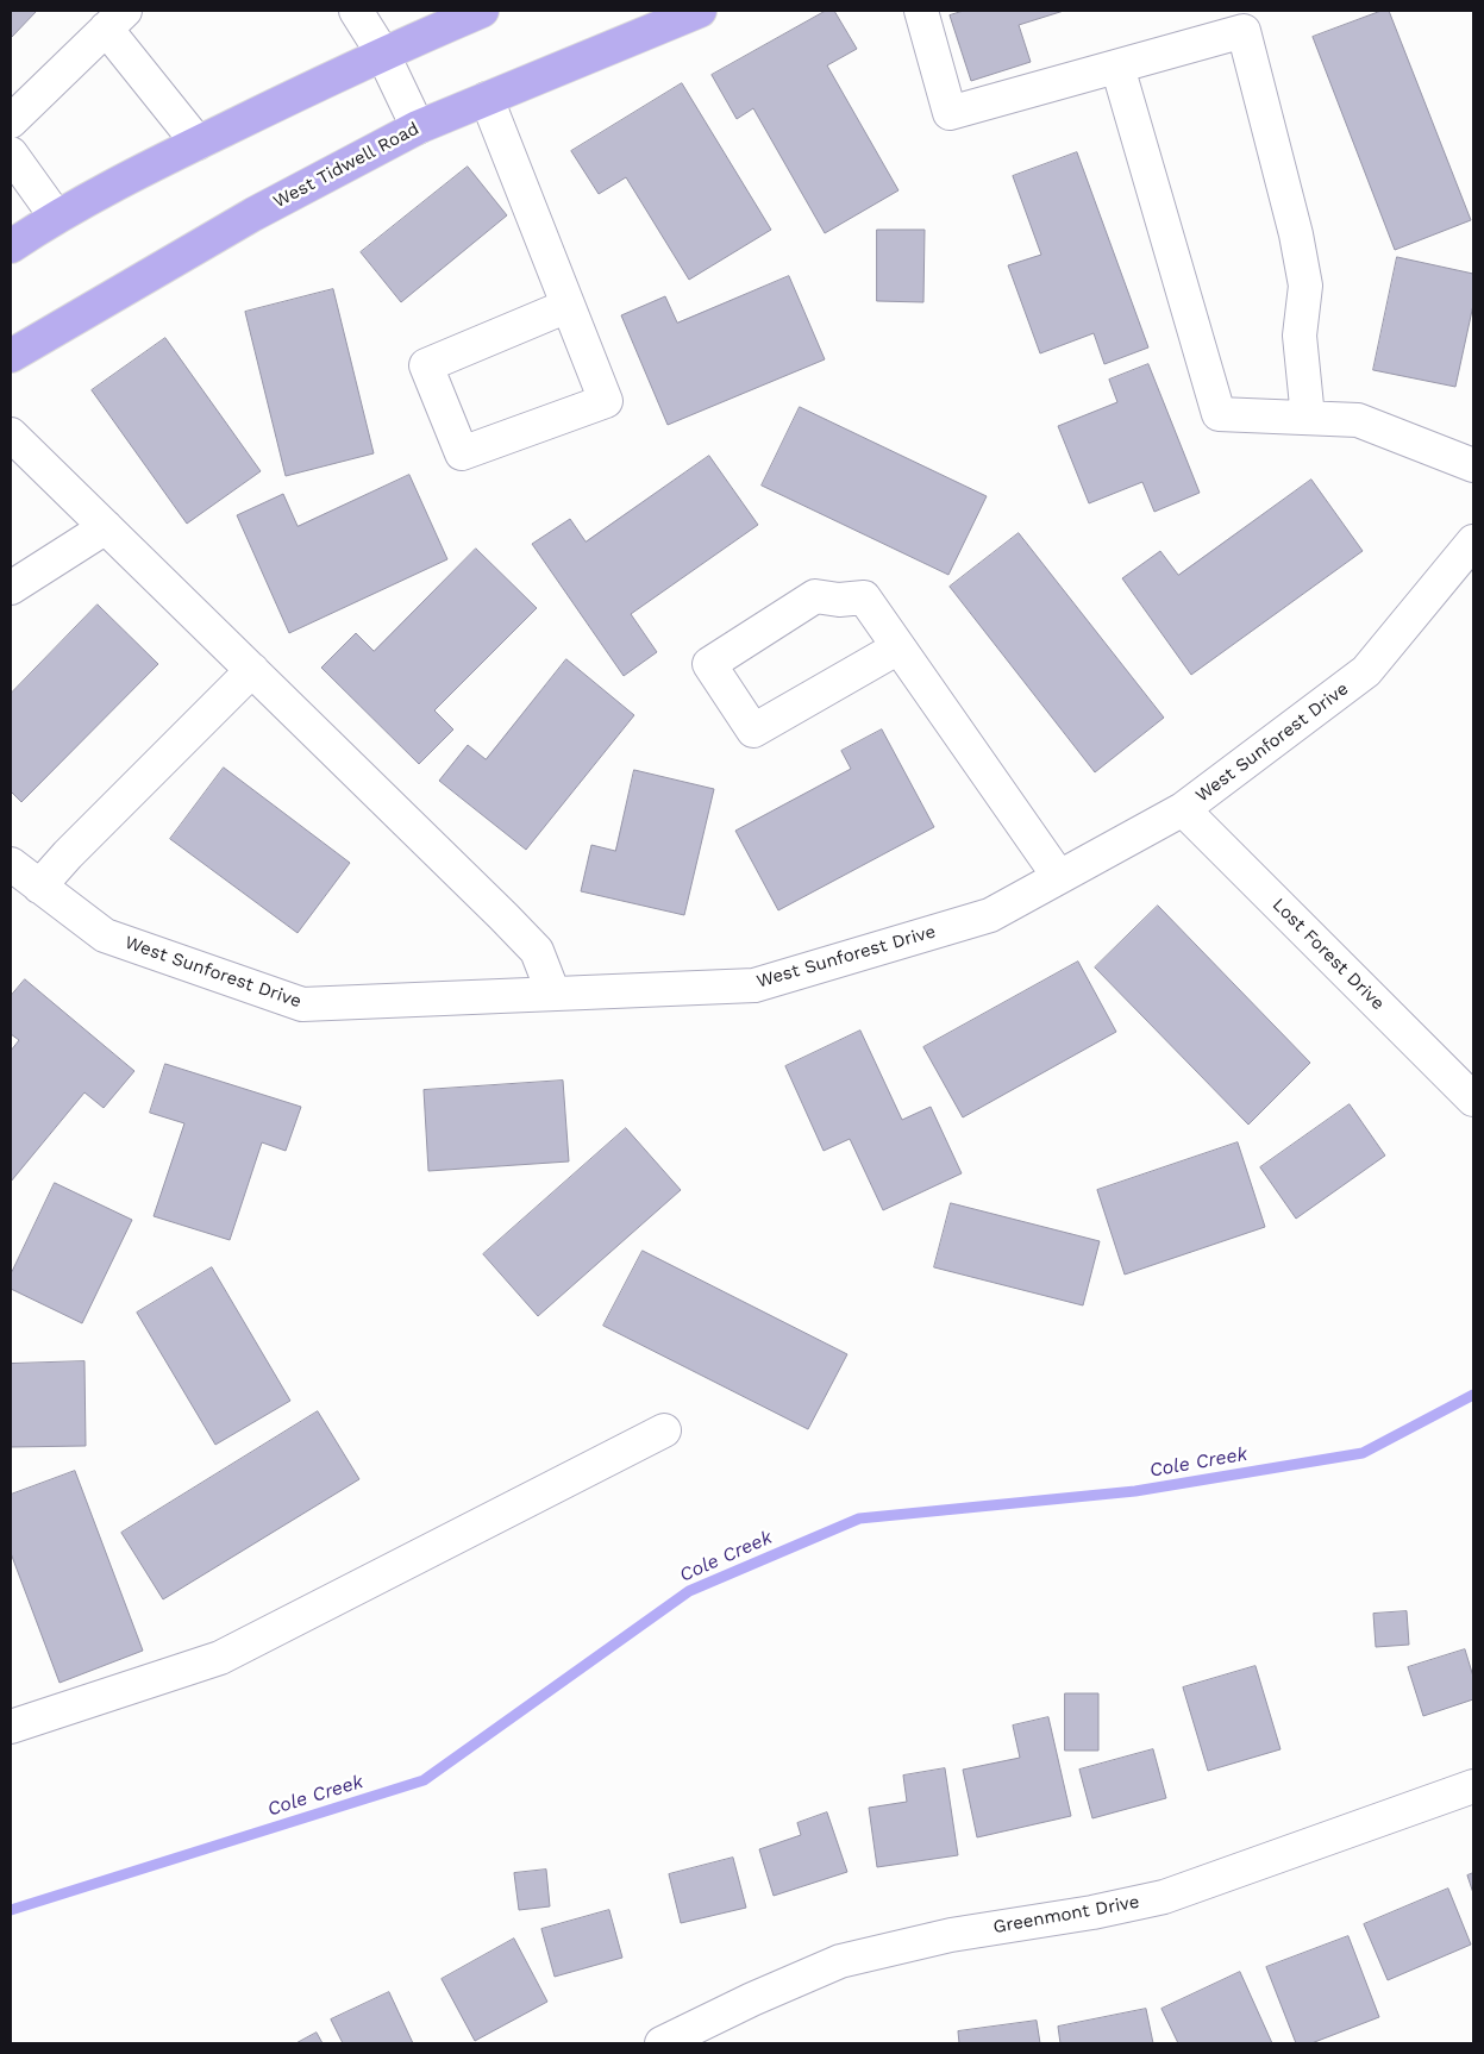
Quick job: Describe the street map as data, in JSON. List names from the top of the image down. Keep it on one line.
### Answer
{"streets":{"main road":["West Tidwell Road"],"street":["West Sunforest Drive","Lost Forest Drive","Greenmont Drive"]},"crossings":[["West Sunforest Drive","Lost Forest Drive"]],"water":["Cole Creek"]}
